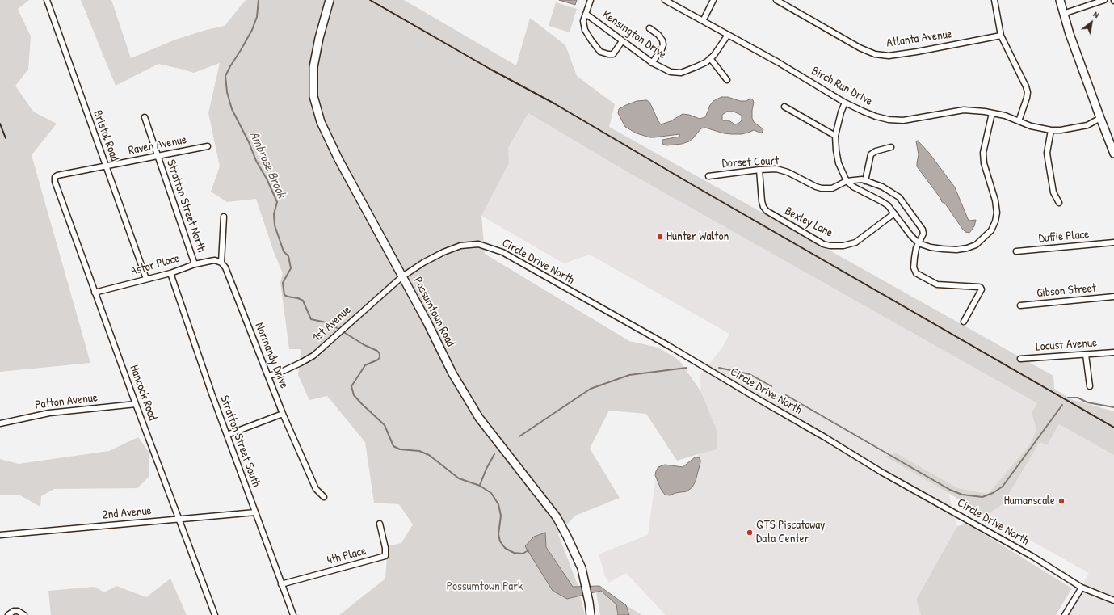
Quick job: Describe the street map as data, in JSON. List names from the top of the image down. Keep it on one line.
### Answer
{"streets":{"main road":["Possumtown Road"],"street":["Kensington Drive","Atlanta Avenue","Birch Run Drive","Bristol Road","Raven Avenue","Dorset Court","Stratton Street North","Bexley Lane","Duffie Place","Circle Drive North","Astor Place","Gibson Street","1st Avenue","Locust Avenue","Normandy Drive","Hancock Road","Patton Avenue","Stratton Street South","2nd Avenue","4th Place"]},"crossings":[["Kensington Drive","Birch Run Drive"],["Bristol Road","Raven Avenue"],["Bristol Road","Astor Place"],["Raven Avenue","Stratton Street North"],["Raven Avenue","Hancock Road"],["Dorset Court","Bexley Lane"],["Stratton Street North","Astor Place"],["Circle Drive North","Possumtown Road"],["Circle Drive North","1st Avenue"],["Astor Place","Normandy Drive"],["Astor Place","Hancock Road"],["Astor Place","Stratton Street South"],["Possumtown Road","1st Avenue"],["1st Avenue","Normandy Drive"],["Hancock Road","Patton Avenue"],["Hancock Road","2nd Avenue"],["Stratton Street South","2nd Avenue"],["Stratton Street South","4th Place"]],"water":["Ambrose Brook"],"parks":["Possumtown Park"],"places":["Hunter Walton","Humanscale","QTS Piscataway Data Center"],"north":"top right"}
